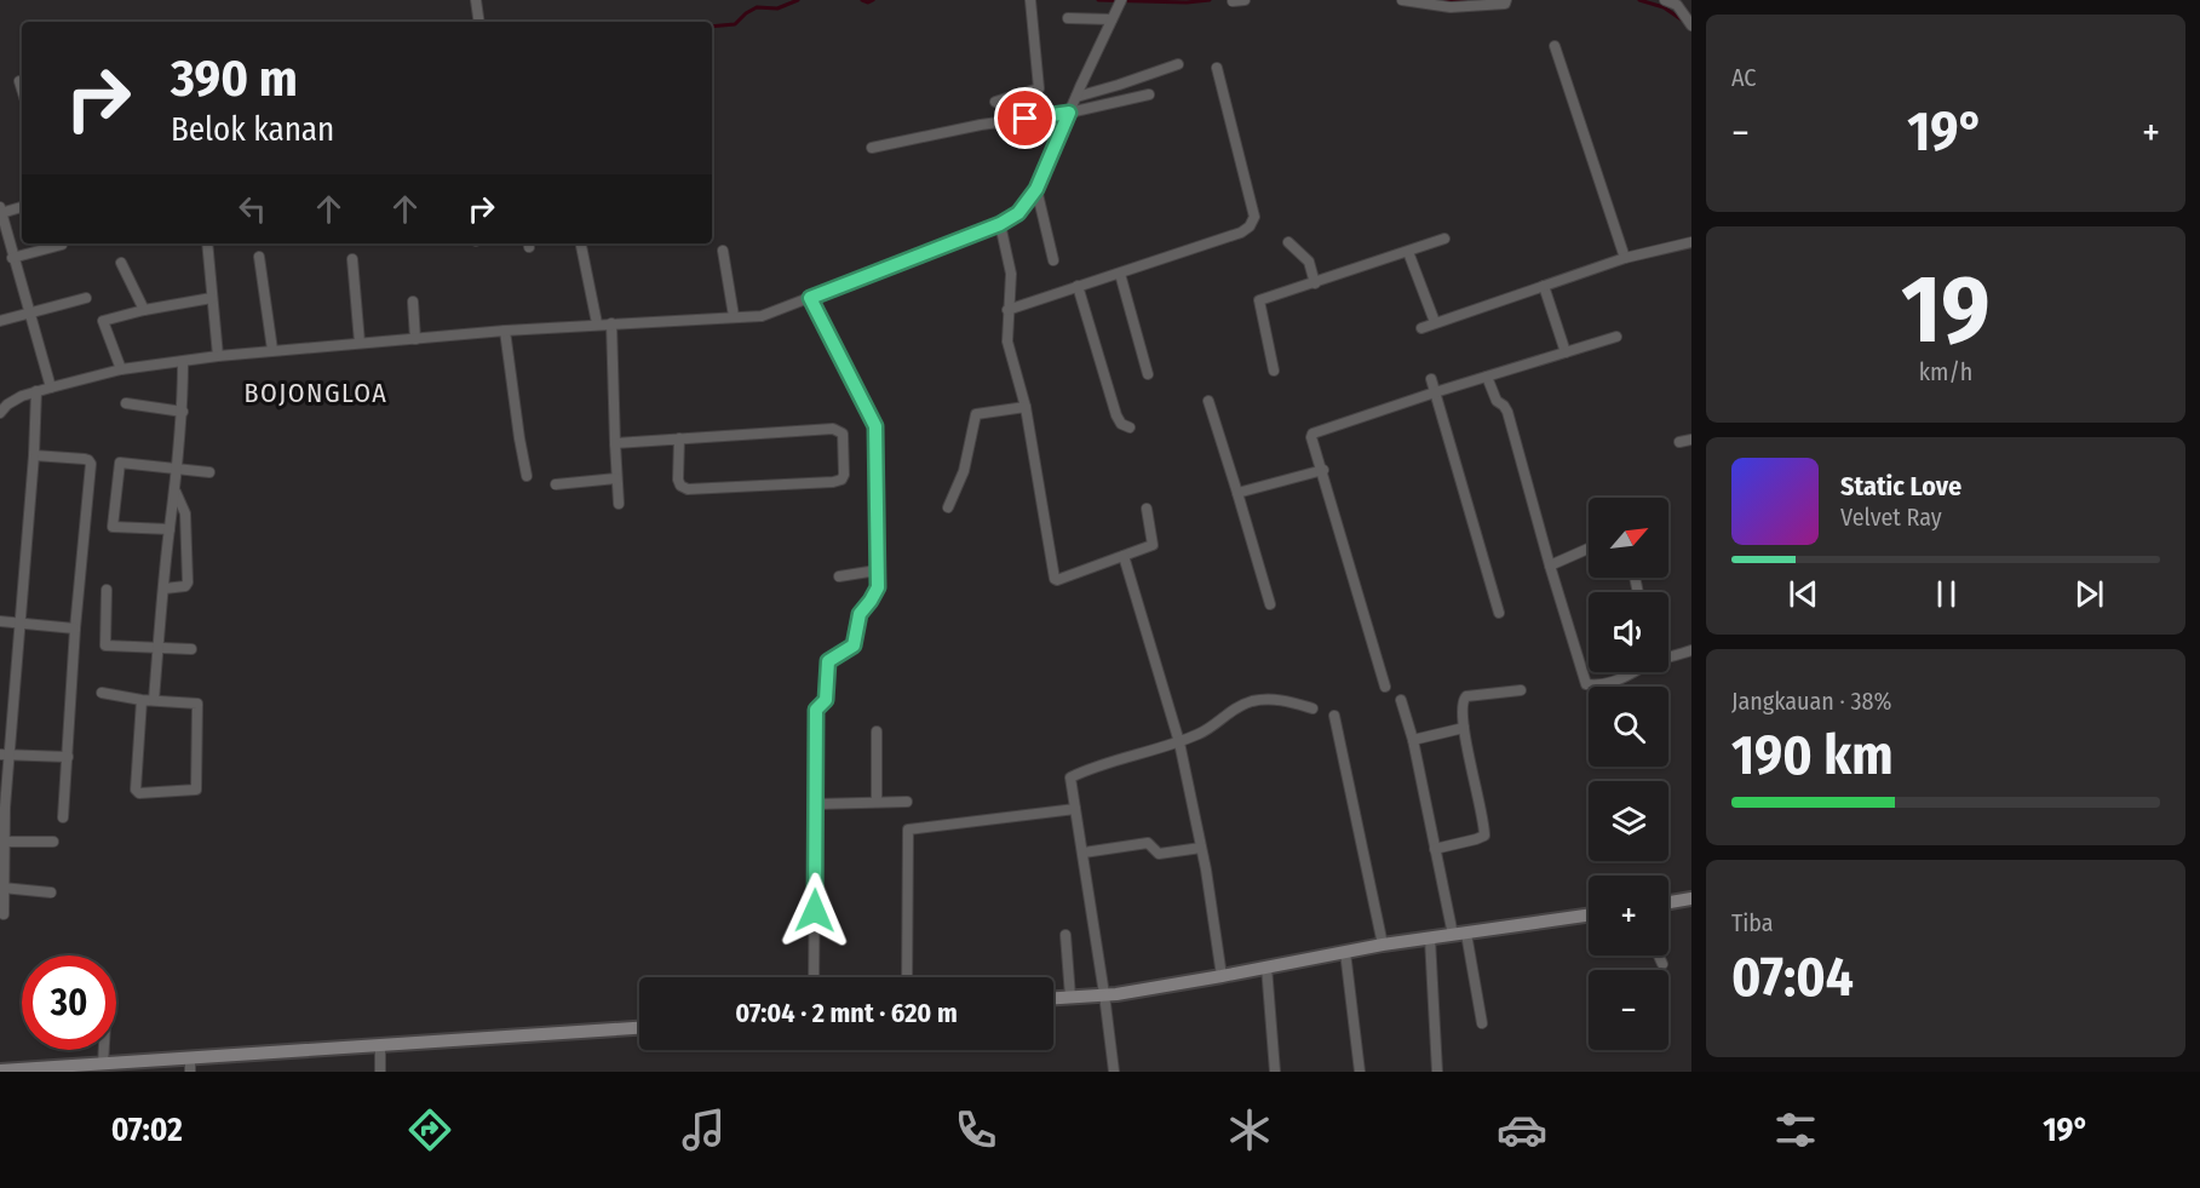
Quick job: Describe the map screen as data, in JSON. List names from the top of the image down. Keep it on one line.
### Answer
{"districts":["BOJONGLOA"],"north":"top right","page":{"tile":["AC",["19","km/h"],["Jangkauan · 38%","190 km"],["Tiba","07:04"]],"turn":["390 m","Belok kanan"],"heat":["−","19°","+"],"song":["Static Love","Velvet Ray"],"map_buttons":["+","−"],"limit":"30","trip":"07:04 · 2 mnt · 620 m","tabs":["07:02","19°"]}}
